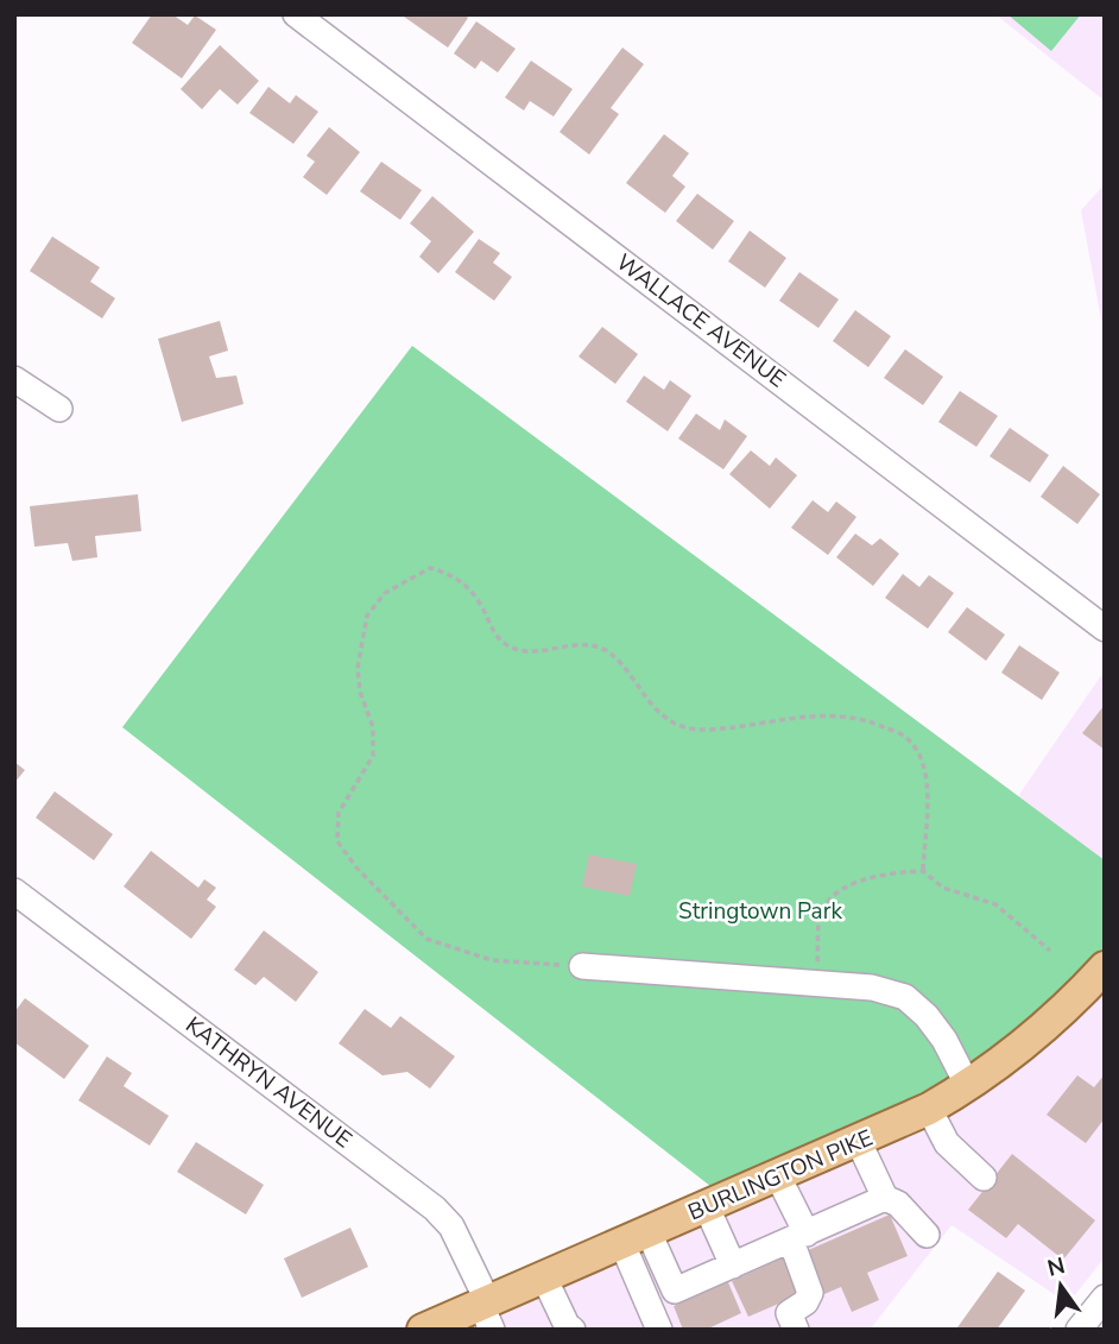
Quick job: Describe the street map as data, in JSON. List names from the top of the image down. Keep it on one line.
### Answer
{"streets":{"main road":["BURLINGTON PIKE"],"street":["WALLACE AVENUE","KATHRYN AVENUE"]},"crossings":[["KATHRYN AVENUE","BURLINGTON PIKE"]],"parks":["Stringtown Park"],"north":"top"}
